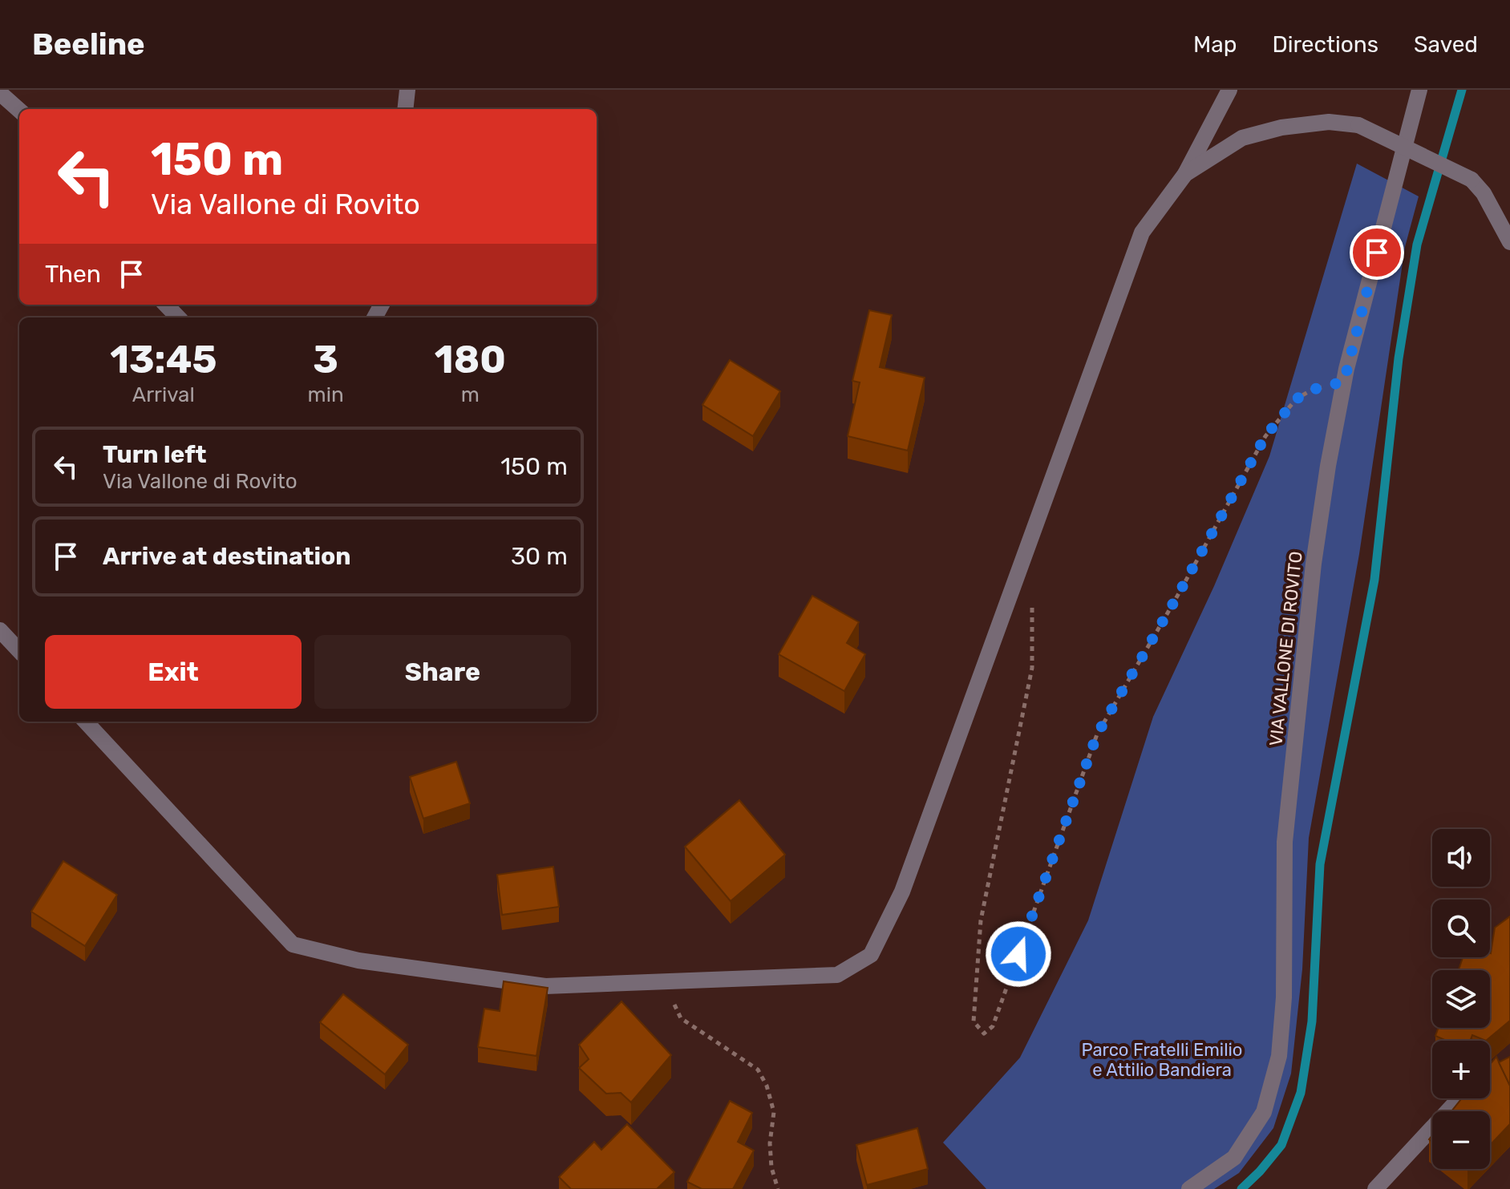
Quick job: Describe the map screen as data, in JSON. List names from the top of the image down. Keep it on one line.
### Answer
{"streets":{"street":["VIA VALLONE DI ROVITO"]},"parks":["Parco Fratelli Emilio e Attilio Bandiera"],"page":{"header":"Beeline","nav":["Map","Directions","Saved"],"turn":["150 m","Via Vallone di Rovito"],"then":"Then","eta":["13:45","Arrival","3","min","180","m"],"list":[{"name":"Turn left","note":"Via Vallone di Rovito","value":"150 m"},{"name":"Arrive at destination","value":"30 m"}],"buttons":["Exit","Share"],"map_buttons":["+","−"]}}
